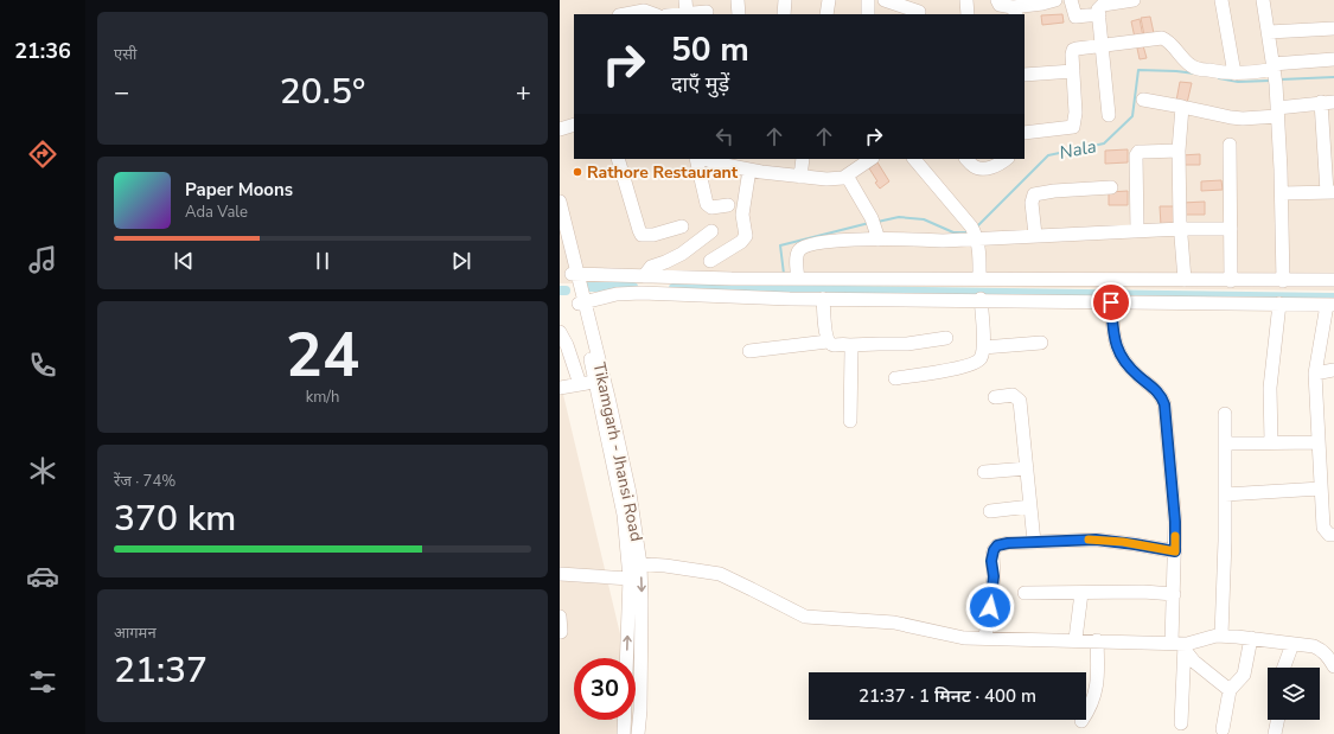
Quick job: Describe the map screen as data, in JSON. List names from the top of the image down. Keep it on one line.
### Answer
{"streets":{"street":["Tikamgarh - Jhansi Road"]},"water":["Nala"],"places":["Rathore Restaurant"],"page":{"tabs":"21:36","tile":["एसी",["24","km/h"],["रेंज · 74%","370 km"],["आगमन","21:37"]],"turn":["50 m","दाएँ मुड़ें"],"heat":["−","20.5°","+"],"song":["Paper Moons","Ada Vale"],"limit":"30","trip":"21:37 · 1 मिनट · 400 m"}}
